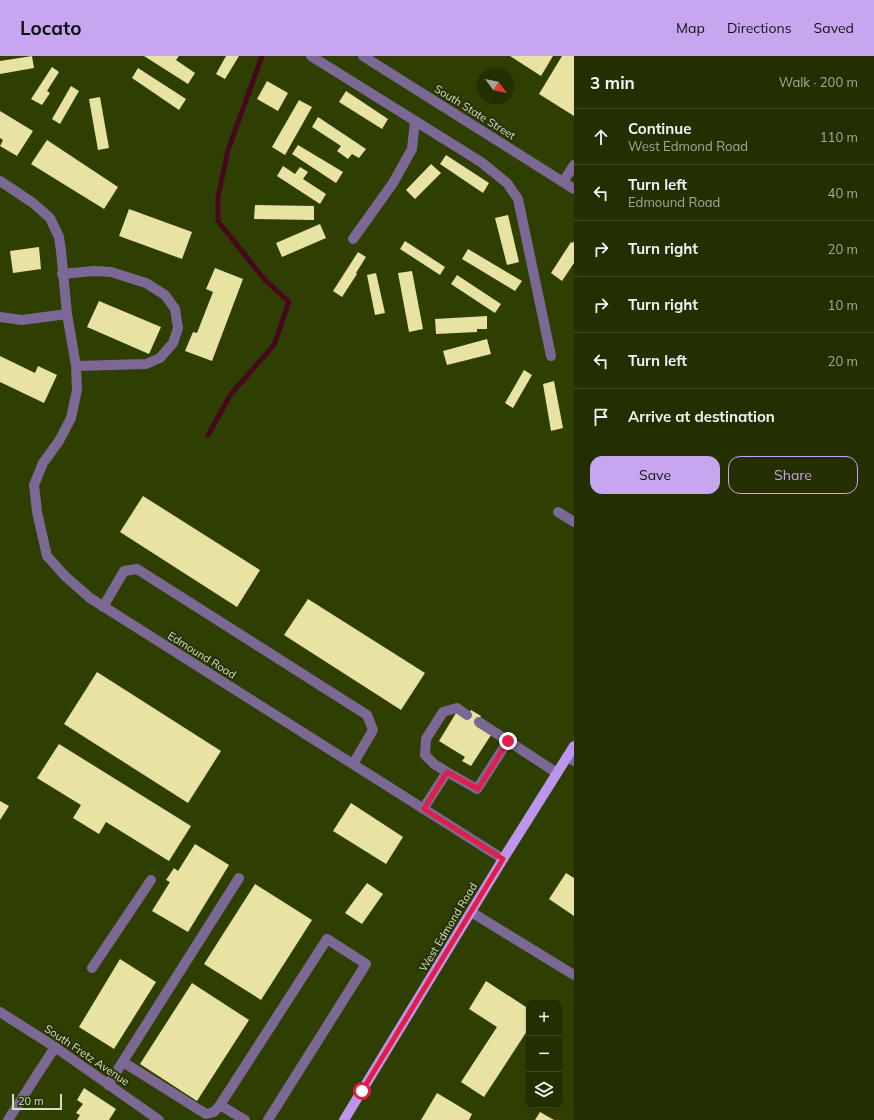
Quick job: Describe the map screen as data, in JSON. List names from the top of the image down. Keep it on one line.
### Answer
{"streets":{"main road":["West Edmond Road"],"street":["South State Street","Edmound Road","South Fretz Avenue"]},"crossings":[["Edmound Road","West Edmond Road"]],"scale_bar":"20 m","north":"bottom right","page":{"header":"Locato","nav":["Map","Directions","Saved"],"heading":["3 min","Walk · 200 m"],"list":[["Continue","West Edmond Road","110 m"],["Turn left","Edmound Road","40 m"],["Turn right","20 m"],["Turn right","10 m"],["Turn left","20 m"],"Arrive at destination"],"buttons":["Save","Share"],"map_buttons":["+","−"],"scale":"20 m"}}
